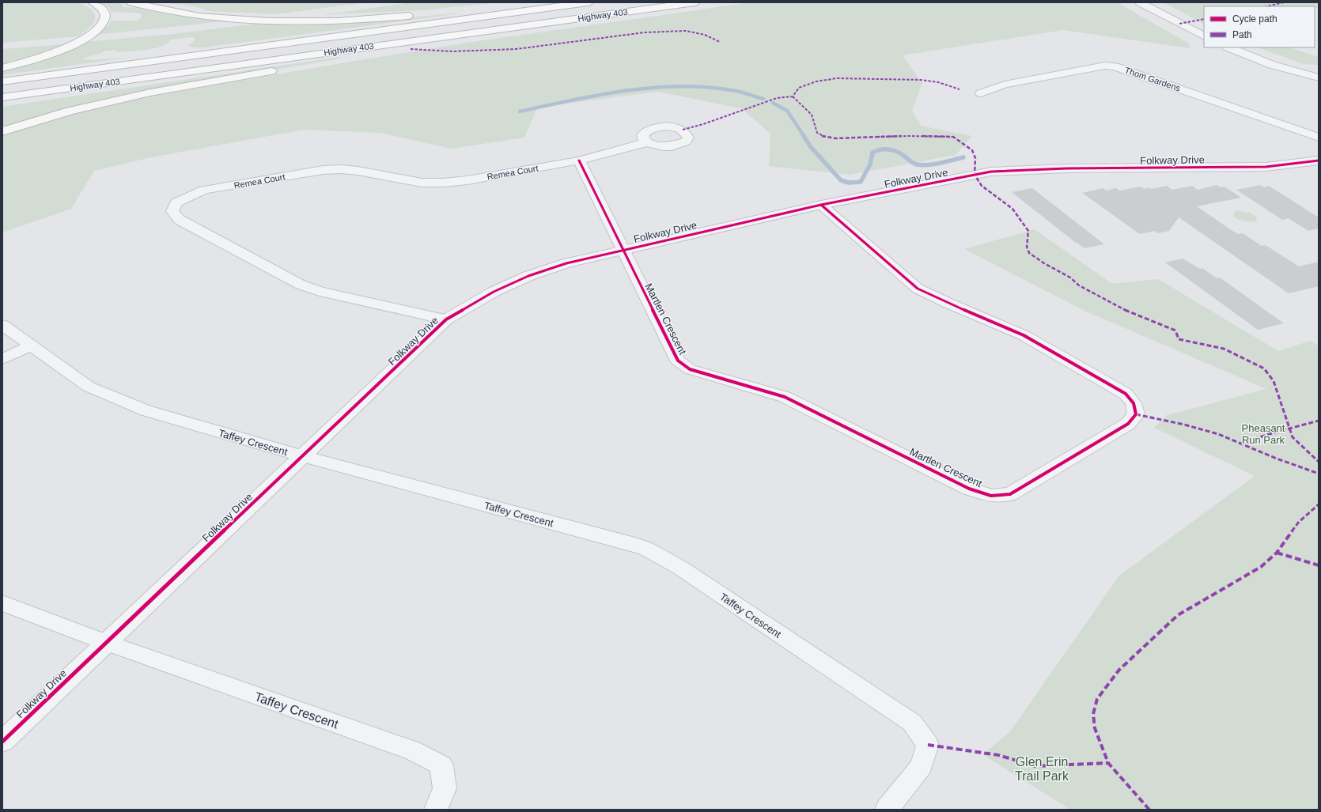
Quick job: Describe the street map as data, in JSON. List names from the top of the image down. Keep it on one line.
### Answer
{"streets":{"highway":["Highway 403"],"street":["Thom Gardens","Folkway Drive","Remea Court","Martlen Crescent","Taffey Crescent"]},"crossings":[["Folkway Drive","Remea Court"],["Folkway Drive","Martlen Crescent"],["Folkway Drive","Taffey Crescent"],["Remea Court","Martlen Crescent"]],"parks":["Pheasant Run Park","Glen Erin Trail Park"],"legend":["Cycle path","Path"]}
